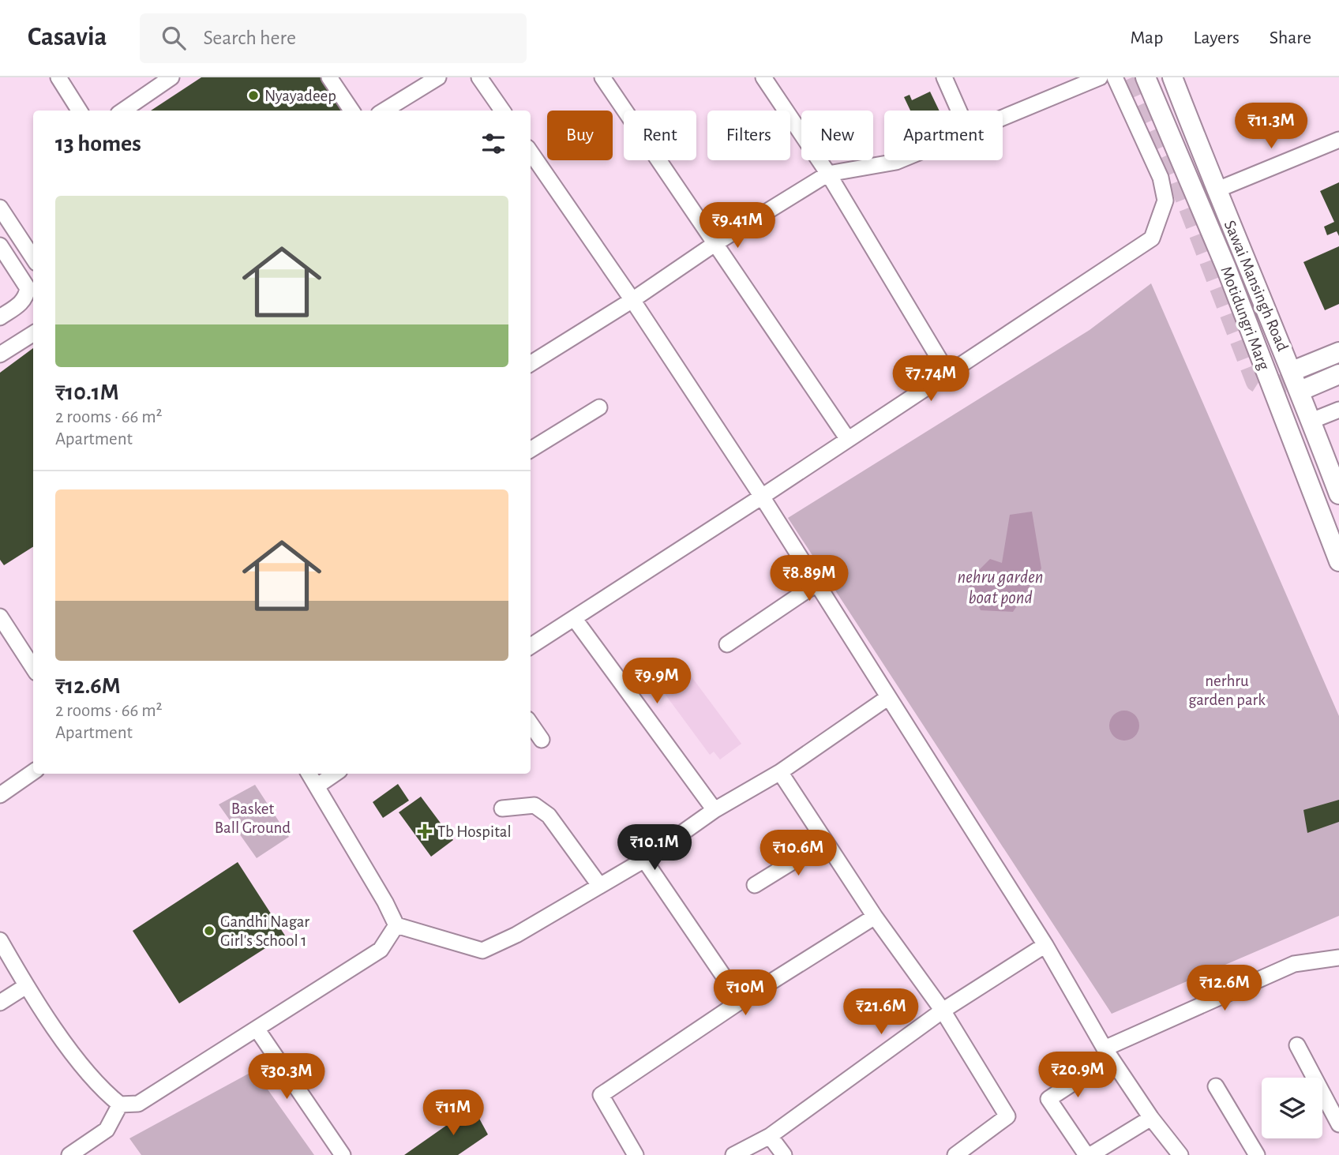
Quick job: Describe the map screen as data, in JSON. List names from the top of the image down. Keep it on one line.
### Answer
{"streets":{"main road":["Sawai Mansingh Road","Motidungri Marg"]},"water":["nehru garden boat pond"],"parks":["nerhru garden park","Basket Ball Ground"],"places":{"other":["Nyayadeep","Gandhi Nagar Girl's School 1"],"health":["Tb Hospital"]},"page":{"header":"Casavia","search":"Search here","nav":["Map","Layers","Share"],"price":["₹11.3M","₹9.41M","₹7.74M","₹8.89M","₹9.9M","₹10.1M","₹10.6M","₹12.6M","₹10M","₹21.6M","₹20.9M","₹30.3M","₹11M"],"chip":["Buy","Rent","Filters","New","Apartment"],"heading":"13 homes","list":[{"name":"₹10.1M","note":"2 rooms · 66 m² · Apartment"},{"name":"₹12.6M","note":"2 rooms · 66 m² · Apartment"}]}}
